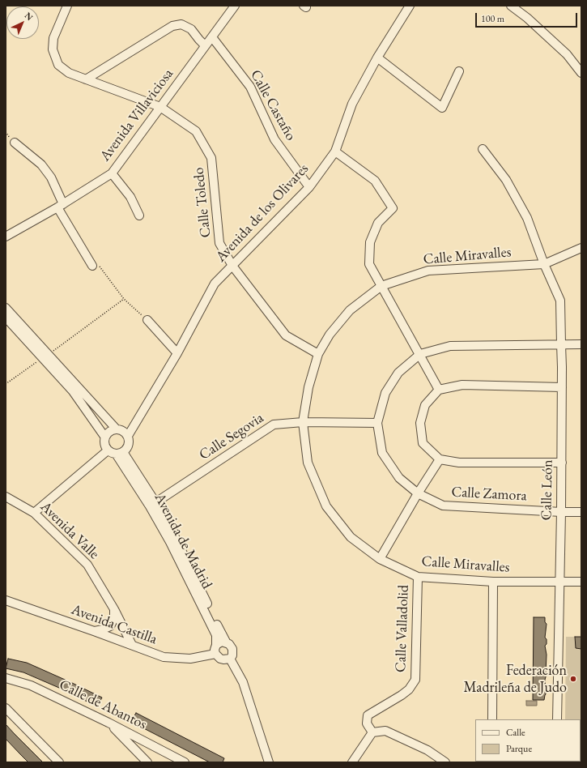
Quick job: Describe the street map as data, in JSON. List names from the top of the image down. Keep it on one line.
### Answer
{"streets":{"street":["Calle Castaño","Avenida Villaviciosa","Calle Toledo","Avenida de los Olivares","Calle Miravalles","Calle Segovia","Calle León","Calle Zamora","Avenida Valle","Avenida de Madrid","Avenida Castilla","Calle Valladolid","Calle de Abantos"]},"crossings":[["Calle Castaño","Avenida Villaviciosa"],["Calle Castaño","Avenida de los Olivares"],["Avenida Villaviciosa","Calle Toledo"],["Calle Toledo","Avenida de los Olivares"],["Calle Toledo","Calle Miravalles"],["Avenida de los Olivares","Avenida de Madrid"],["Calle Miravalles","Calle Segovia"],["Calle Miravalles","Calle León"],["Calle Miravalles","Calle Valladolid"],["Calle Segovia","Calle Zamora"],["Calle Segovia","Avenida de Madrid"],["Calle León","Calle Zamora"],["Avenida Valle","Avenida Castilla"],["Avenida de Madrid","Avenida Castilla"]],"places":["Federación Madrileña de Judo"],"legend":["Calle","Parque"],"scale_bar":"100 m","north":"top right"}
